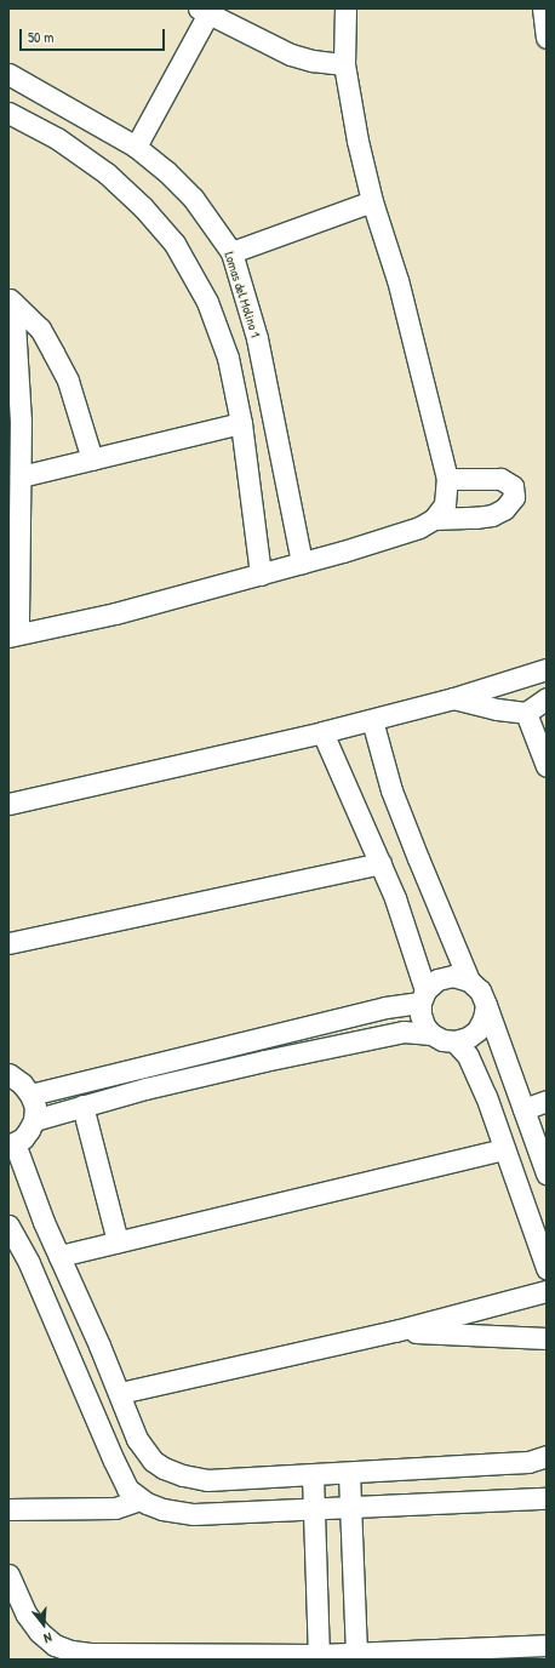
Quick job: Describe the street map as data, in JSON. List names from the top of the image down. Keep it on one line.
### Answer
{"streets":{"street":["Lomas del Molino 1"]},"scale_bar":"50 m","north":"bottom"}
